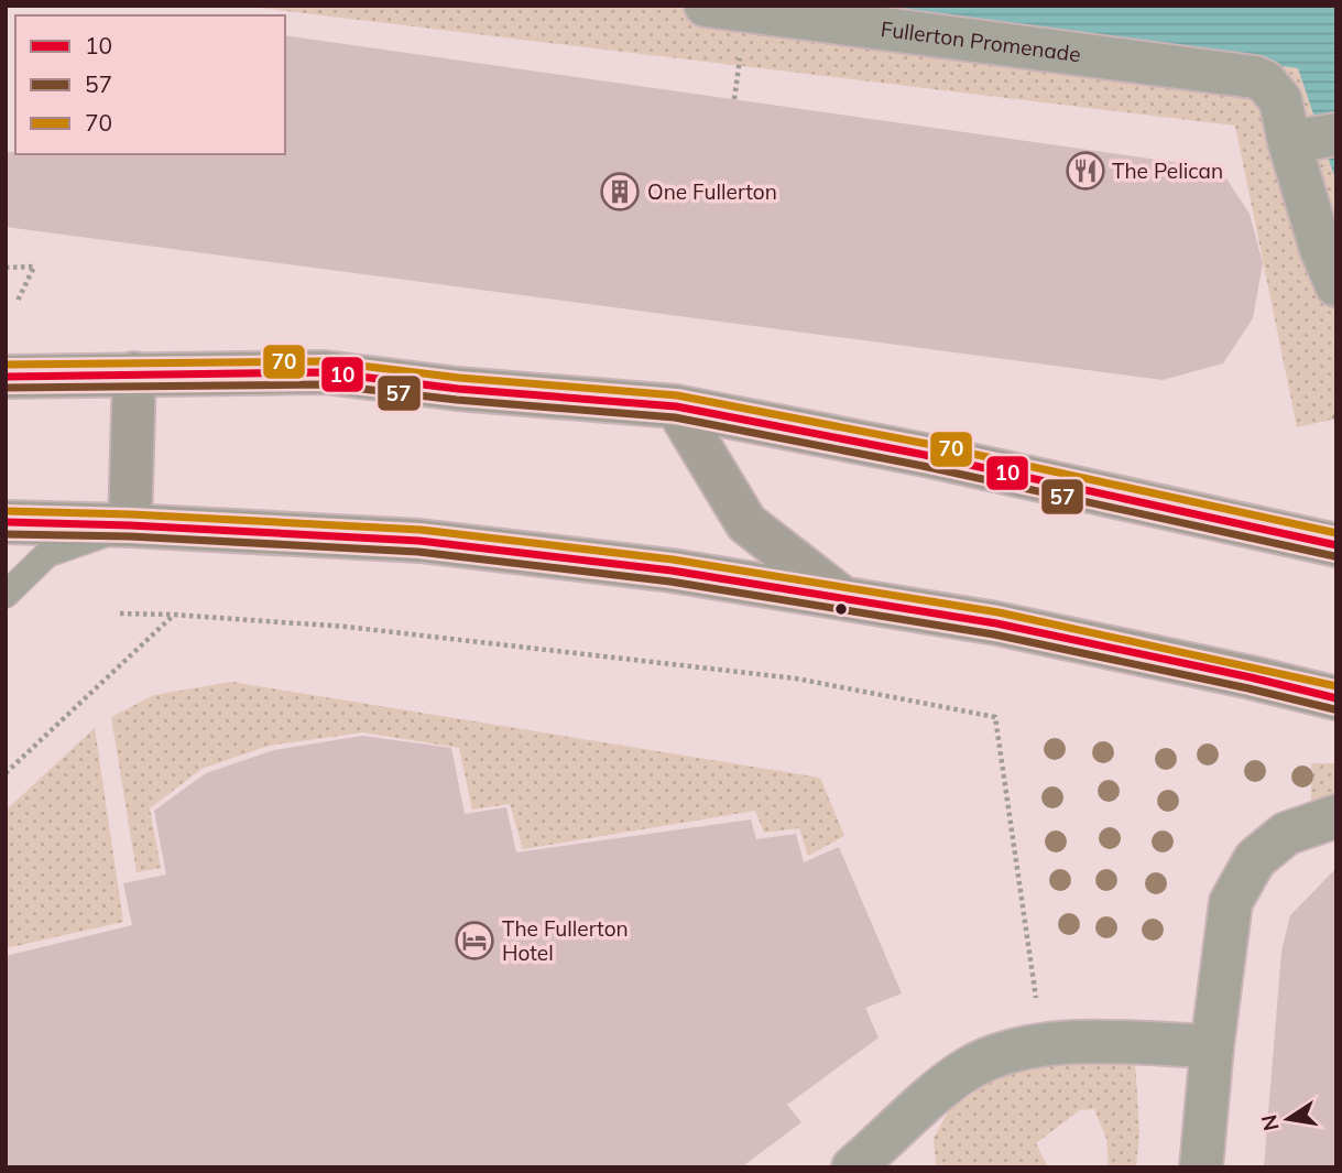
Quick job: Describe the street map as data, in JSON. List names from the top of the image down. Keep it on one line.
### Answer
{"streets":{"street":["Fullerton Promenade"]},"places":{"restaurant":["The Pelican"],"building":["One Fullerton"],"hotel":["The Fullerton Hotel"]},"lines":["transit line 70","transit line 10","transit line 57"],"legend":["10","57","70"],"north":"left"}
